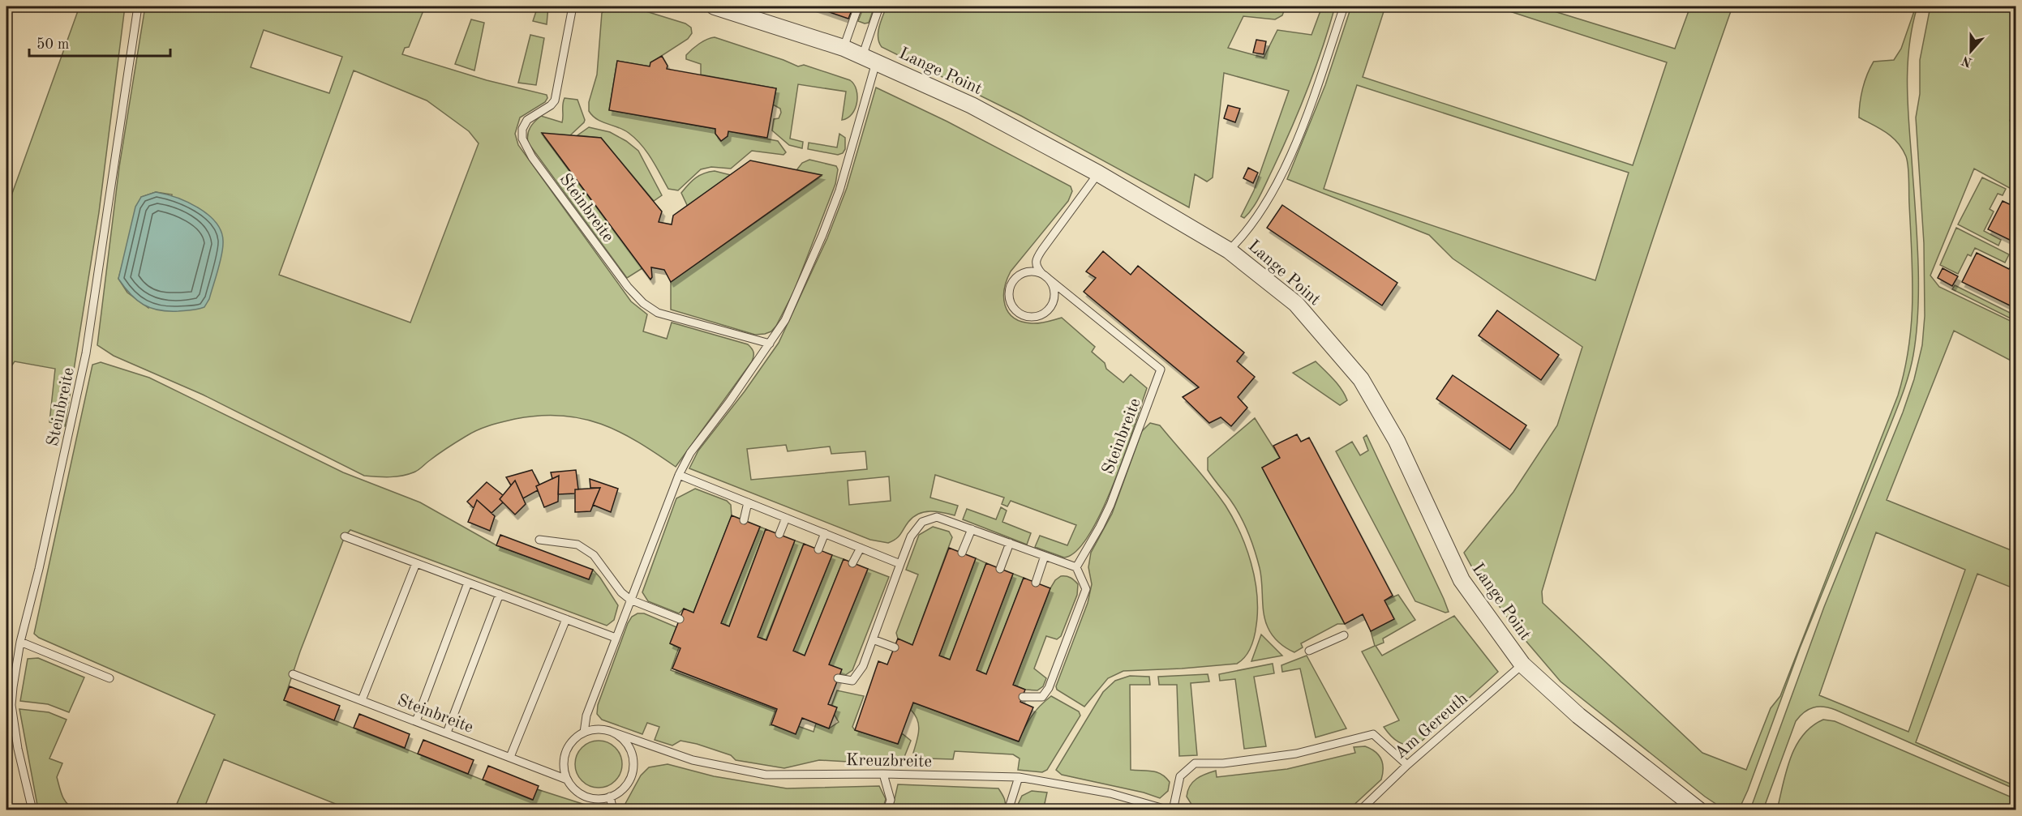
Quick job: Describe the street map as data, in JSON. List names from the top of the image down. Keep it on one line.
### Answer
{"streets":{"street":["Lange Point"],"lane":["Steinbreite","Am Gereuth","Kreuzbreite"]},"crossings":[["Lange Point","Steinbreite"],["Lange Point","Am Gereuth"],["Steinbreite","Kreuzbreite"]],"scale_bar":"50 m","north":"bottom"}
